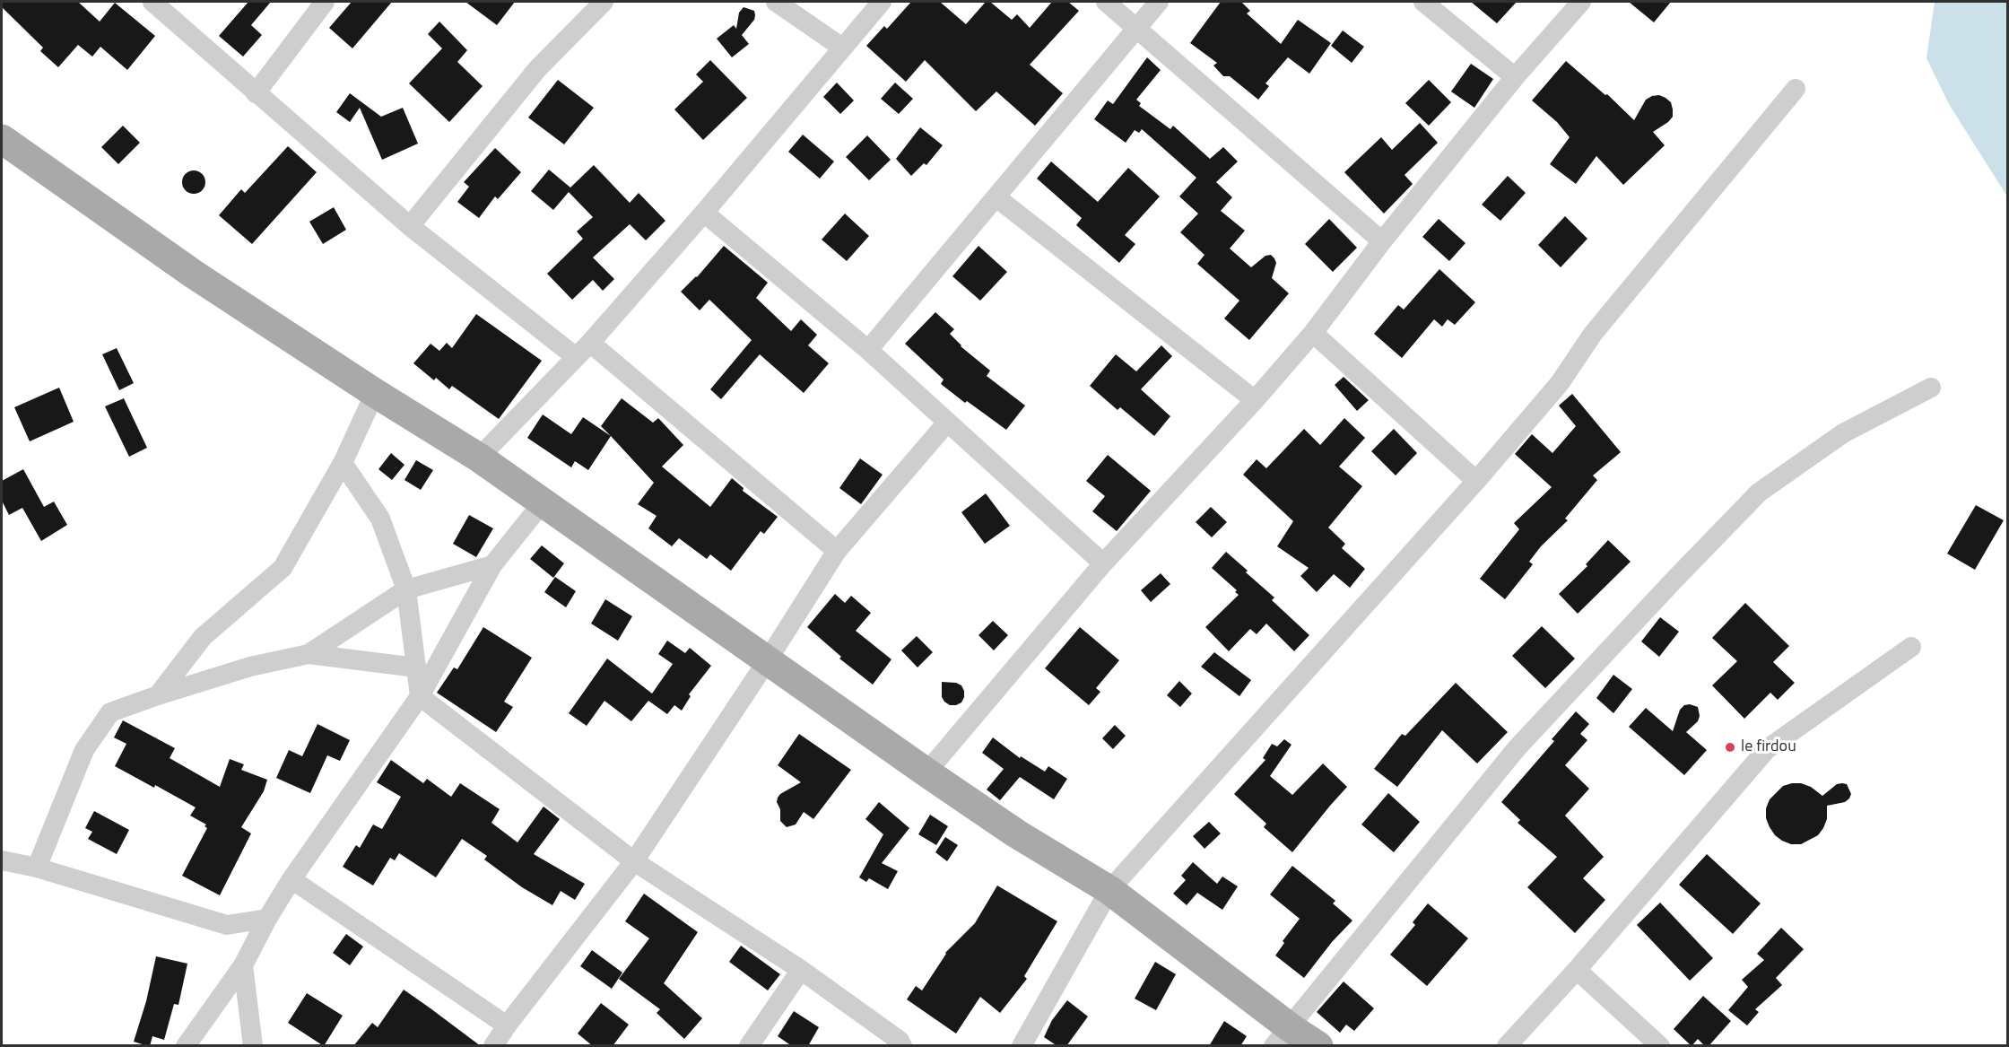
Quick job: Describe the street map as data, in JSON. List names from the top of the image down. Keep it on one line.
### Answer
{"places":["le firdou"]}
